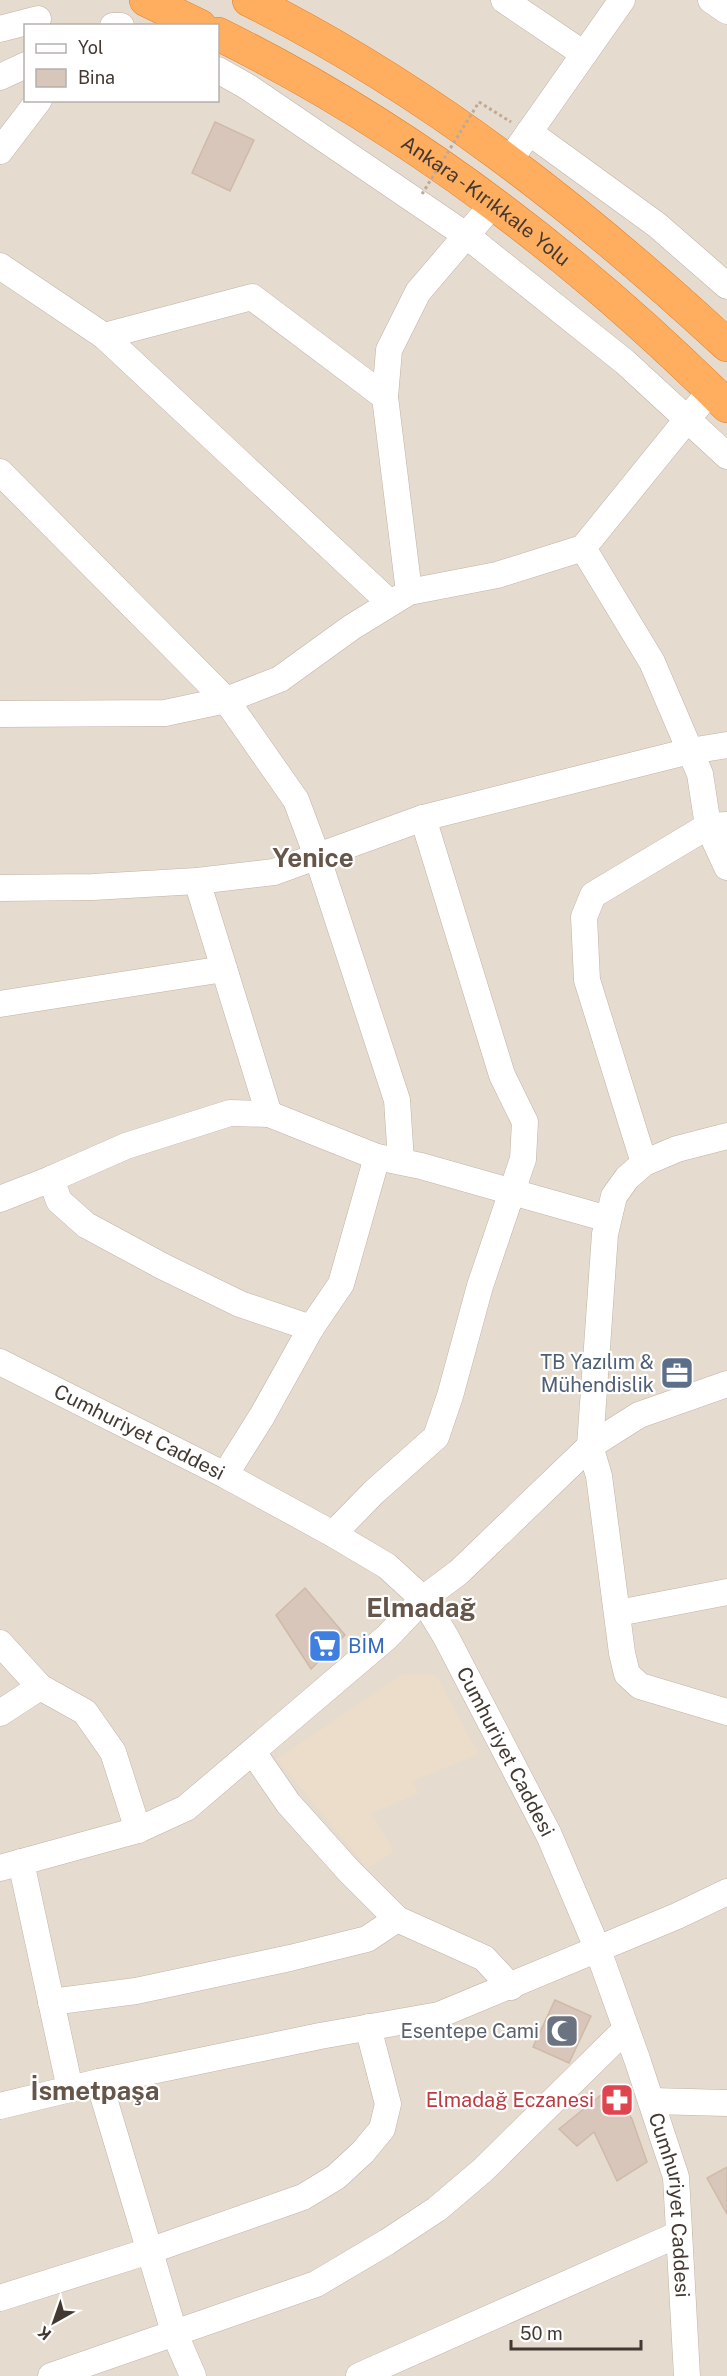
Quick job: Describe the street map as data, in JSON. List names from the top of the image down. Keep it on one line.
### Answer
{"streets":{"highway":["Ankara - Kırıkkale Yolu"],"street":["Cumhuriyet Caddesi"]},"districts":["Yenice","Elmadağ","İsmetpaşa"],"places":{"office":["TB Yazılım & Mühendislik"],"supermarket":["BİM"],"mosque":["Esentepe Cami"],"pharmacy":["Elmadağ Eczanesi"]},"legend":["Yol","Bina"],"scale_bar":"50 m","north":"bottom left"}
